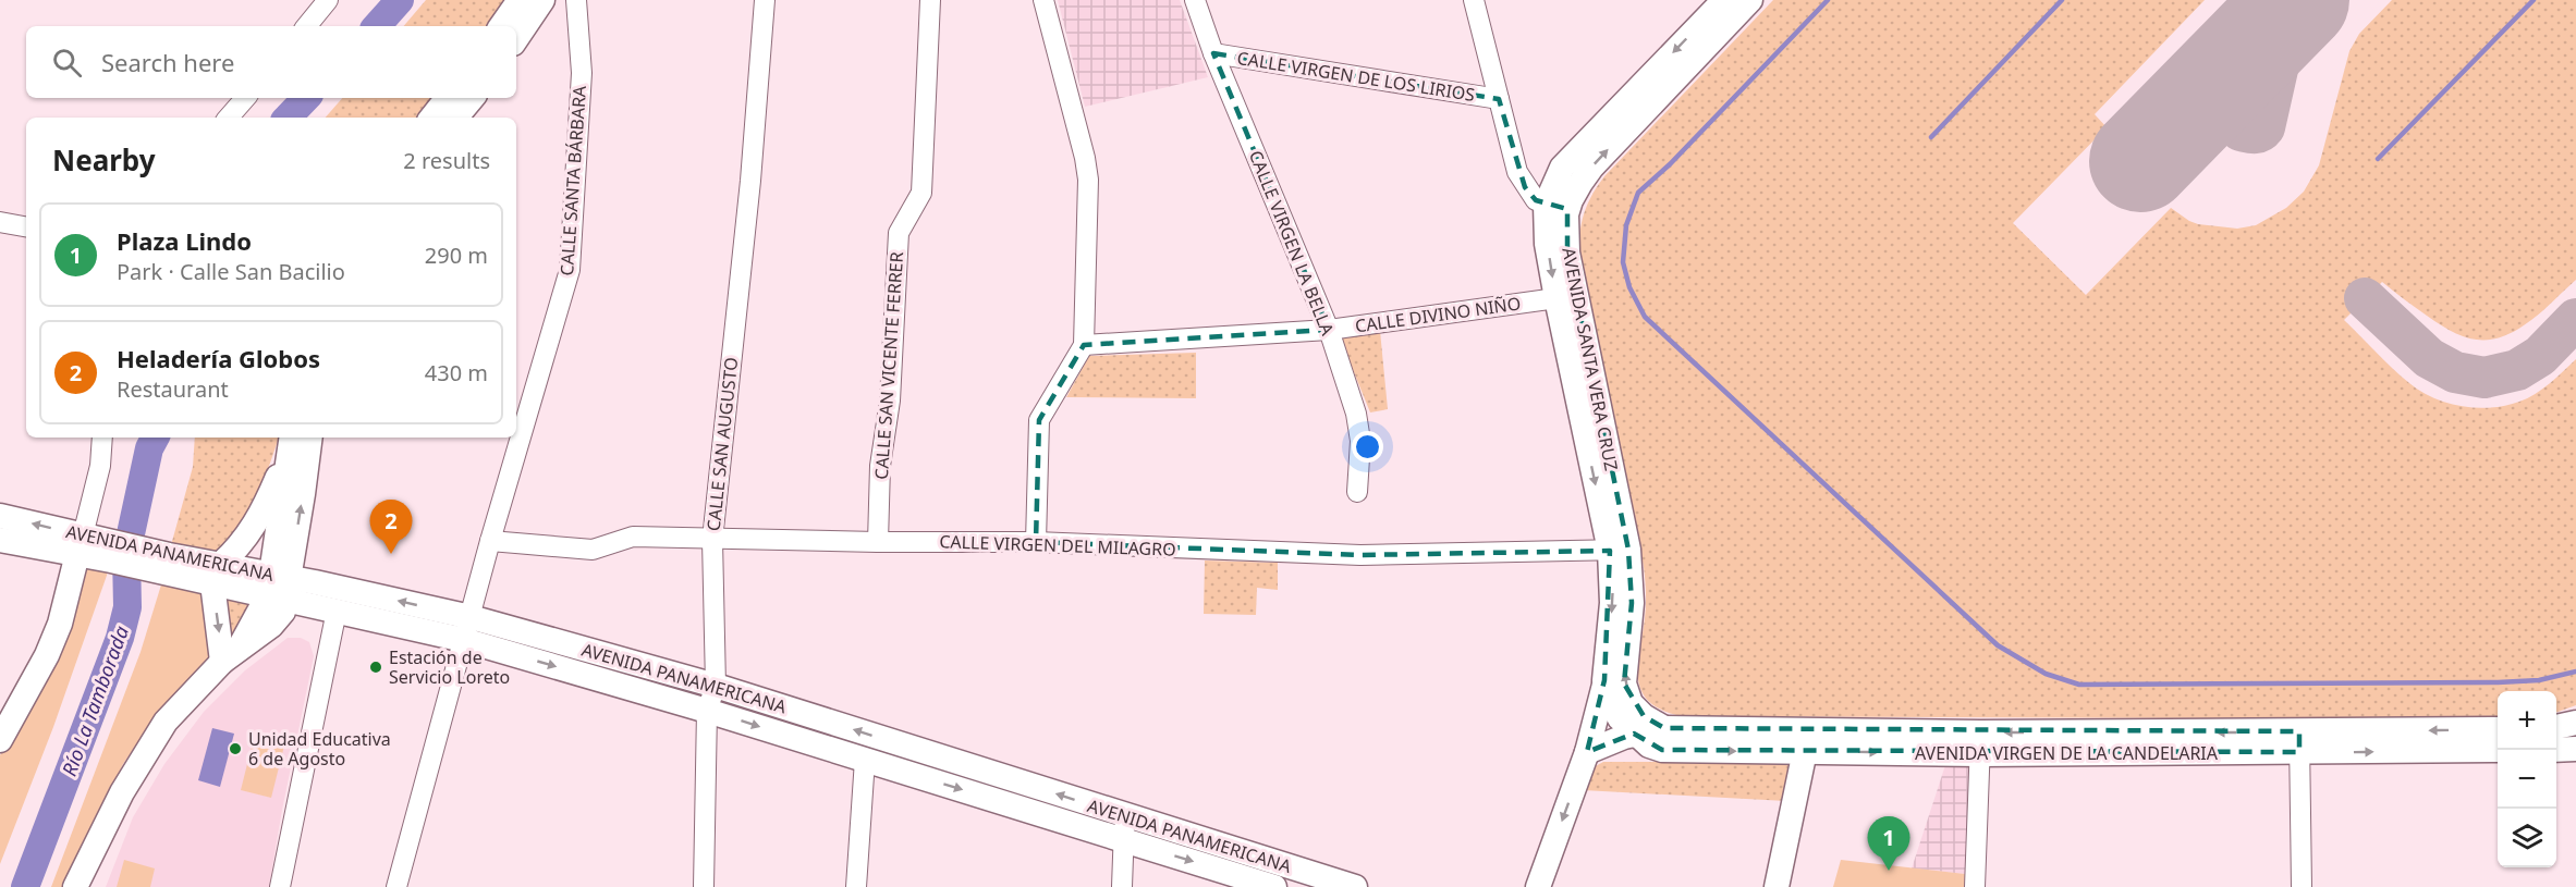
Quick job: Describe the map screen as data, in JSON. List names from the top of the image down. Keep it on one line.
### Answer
{"streets":{"main road":["AVENIDA SANTA VERA CRUZ","AVENIDA PANAMERICANA","AVENIDA VIRGEN DE LA CANDELARIA"],"street":["CALLE VIRGEN DE LOS LIRIOS","CALLE SANTA BÁRBARA","CALLE VIRGEN LA BELLA","CALLE DIVINO NIÑO","CALLE SAN VICENTE FERRER","CALLE SAN AUGUSTO","CALLE VIRGEN DEL MILAGRO"]},"crossings":[["CALLE VIRGEN DE LOS LIRIOS","CALLE VIRGEN LA BELLA"],["CALLE SANTA BÁRBARA","CALLE VIRGEN DEL MILAGRO"],["CALLE SANTA BÁRBARA","AVENIDA PANAMERICANA"],["CALLE VIRGEN LA BELLA","CALLE DIVINO NIÑO"],["CALLE DIVINO NIÑO","AVENIDA SANTA VERA CRUZ"],["AVENIDA SANTA VERA CRUZ","CALLE VIRGEN DEL MILAGRO"],["AVENIDA SANTA VERA CRUZ","AVENIDA VIRGEN DE LA CANDELARIA"],["CALLE SAN VICENTE FERRER","CALLE VIRGEN DEL MILAGRO"],["CALLE SAN AUGUSTO","CALLE VIRGEN DEL MILAGRO"],["CALLE SAN AUGUSTO","AVENIDA PANAMERICANA"]],"water":["Río La Tamborada"],"places":["Estación de Servicio Loreto","Unidad Educativa 6 de Agosto"],"page":{"search":"Search here","heading":["Nearby","2 results"],"list":[{"mark":"1","name":"Plaza Lindo","note":"Park · Calle San Bacilio","value":"290 m"},{"mark":"2","name":"Heladería Globos","note":"Restaurant","value":"430 m"}],"pins":["2","1"],"map_buttons":["+","−"]}}
